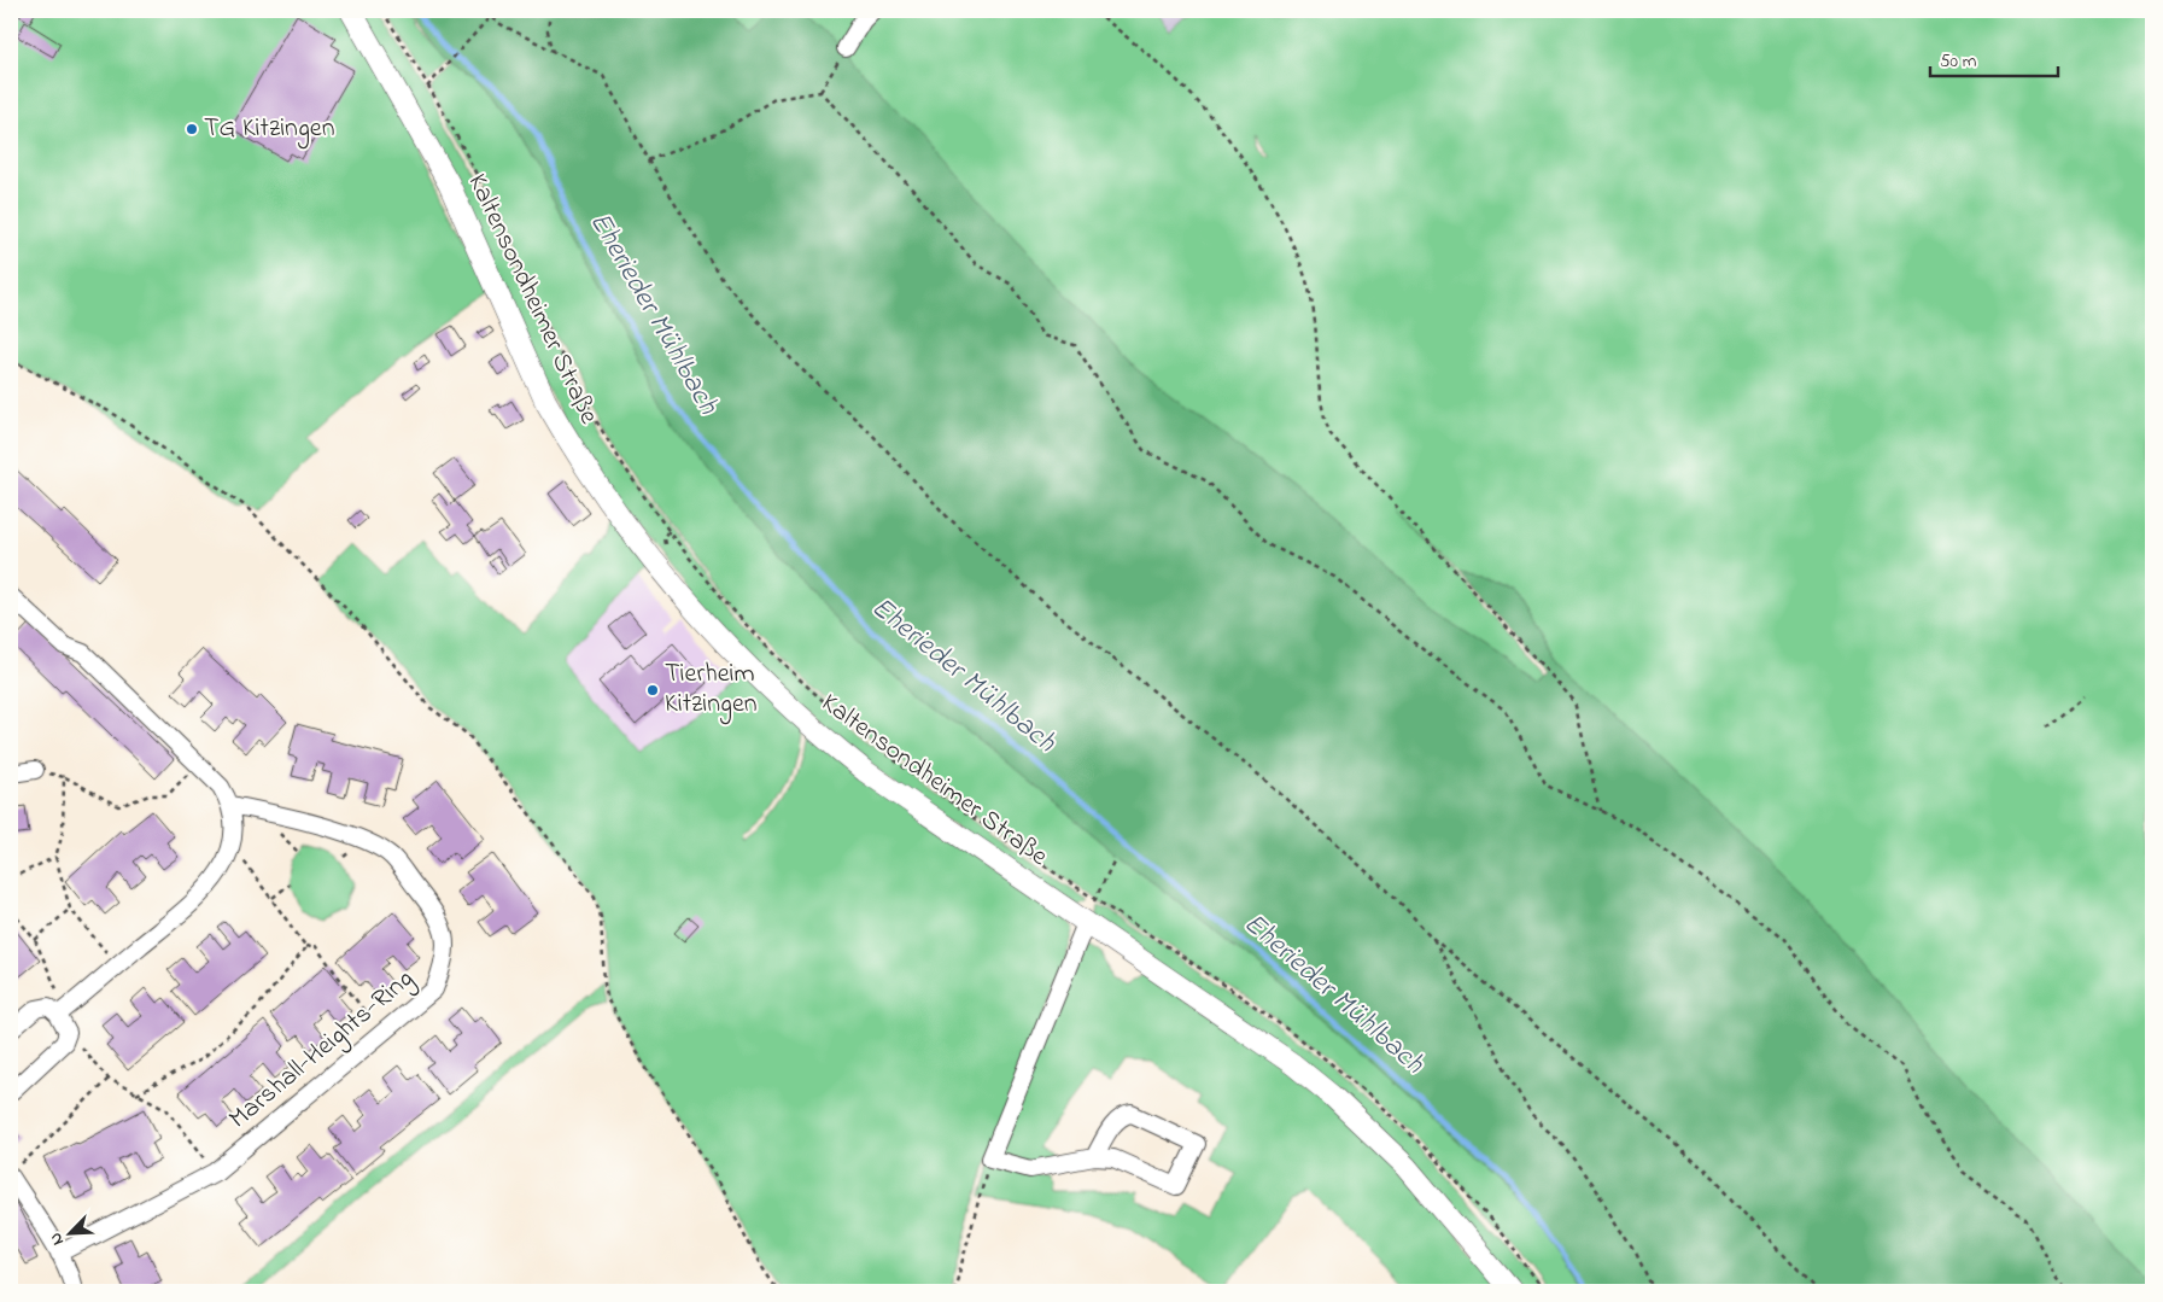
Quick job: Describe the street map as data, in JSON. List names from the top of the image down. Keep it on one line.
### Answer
{"streets":{"main road":["Kaltensondheimer Straße"],"street":["Marshall-Heights-Ring"]},"water":["Eherieder Mühlbach"],"places":["TG Kitzingen","Tierheim Kitzingen"],"scale_bar":"50 m","north":"bottom left"}
